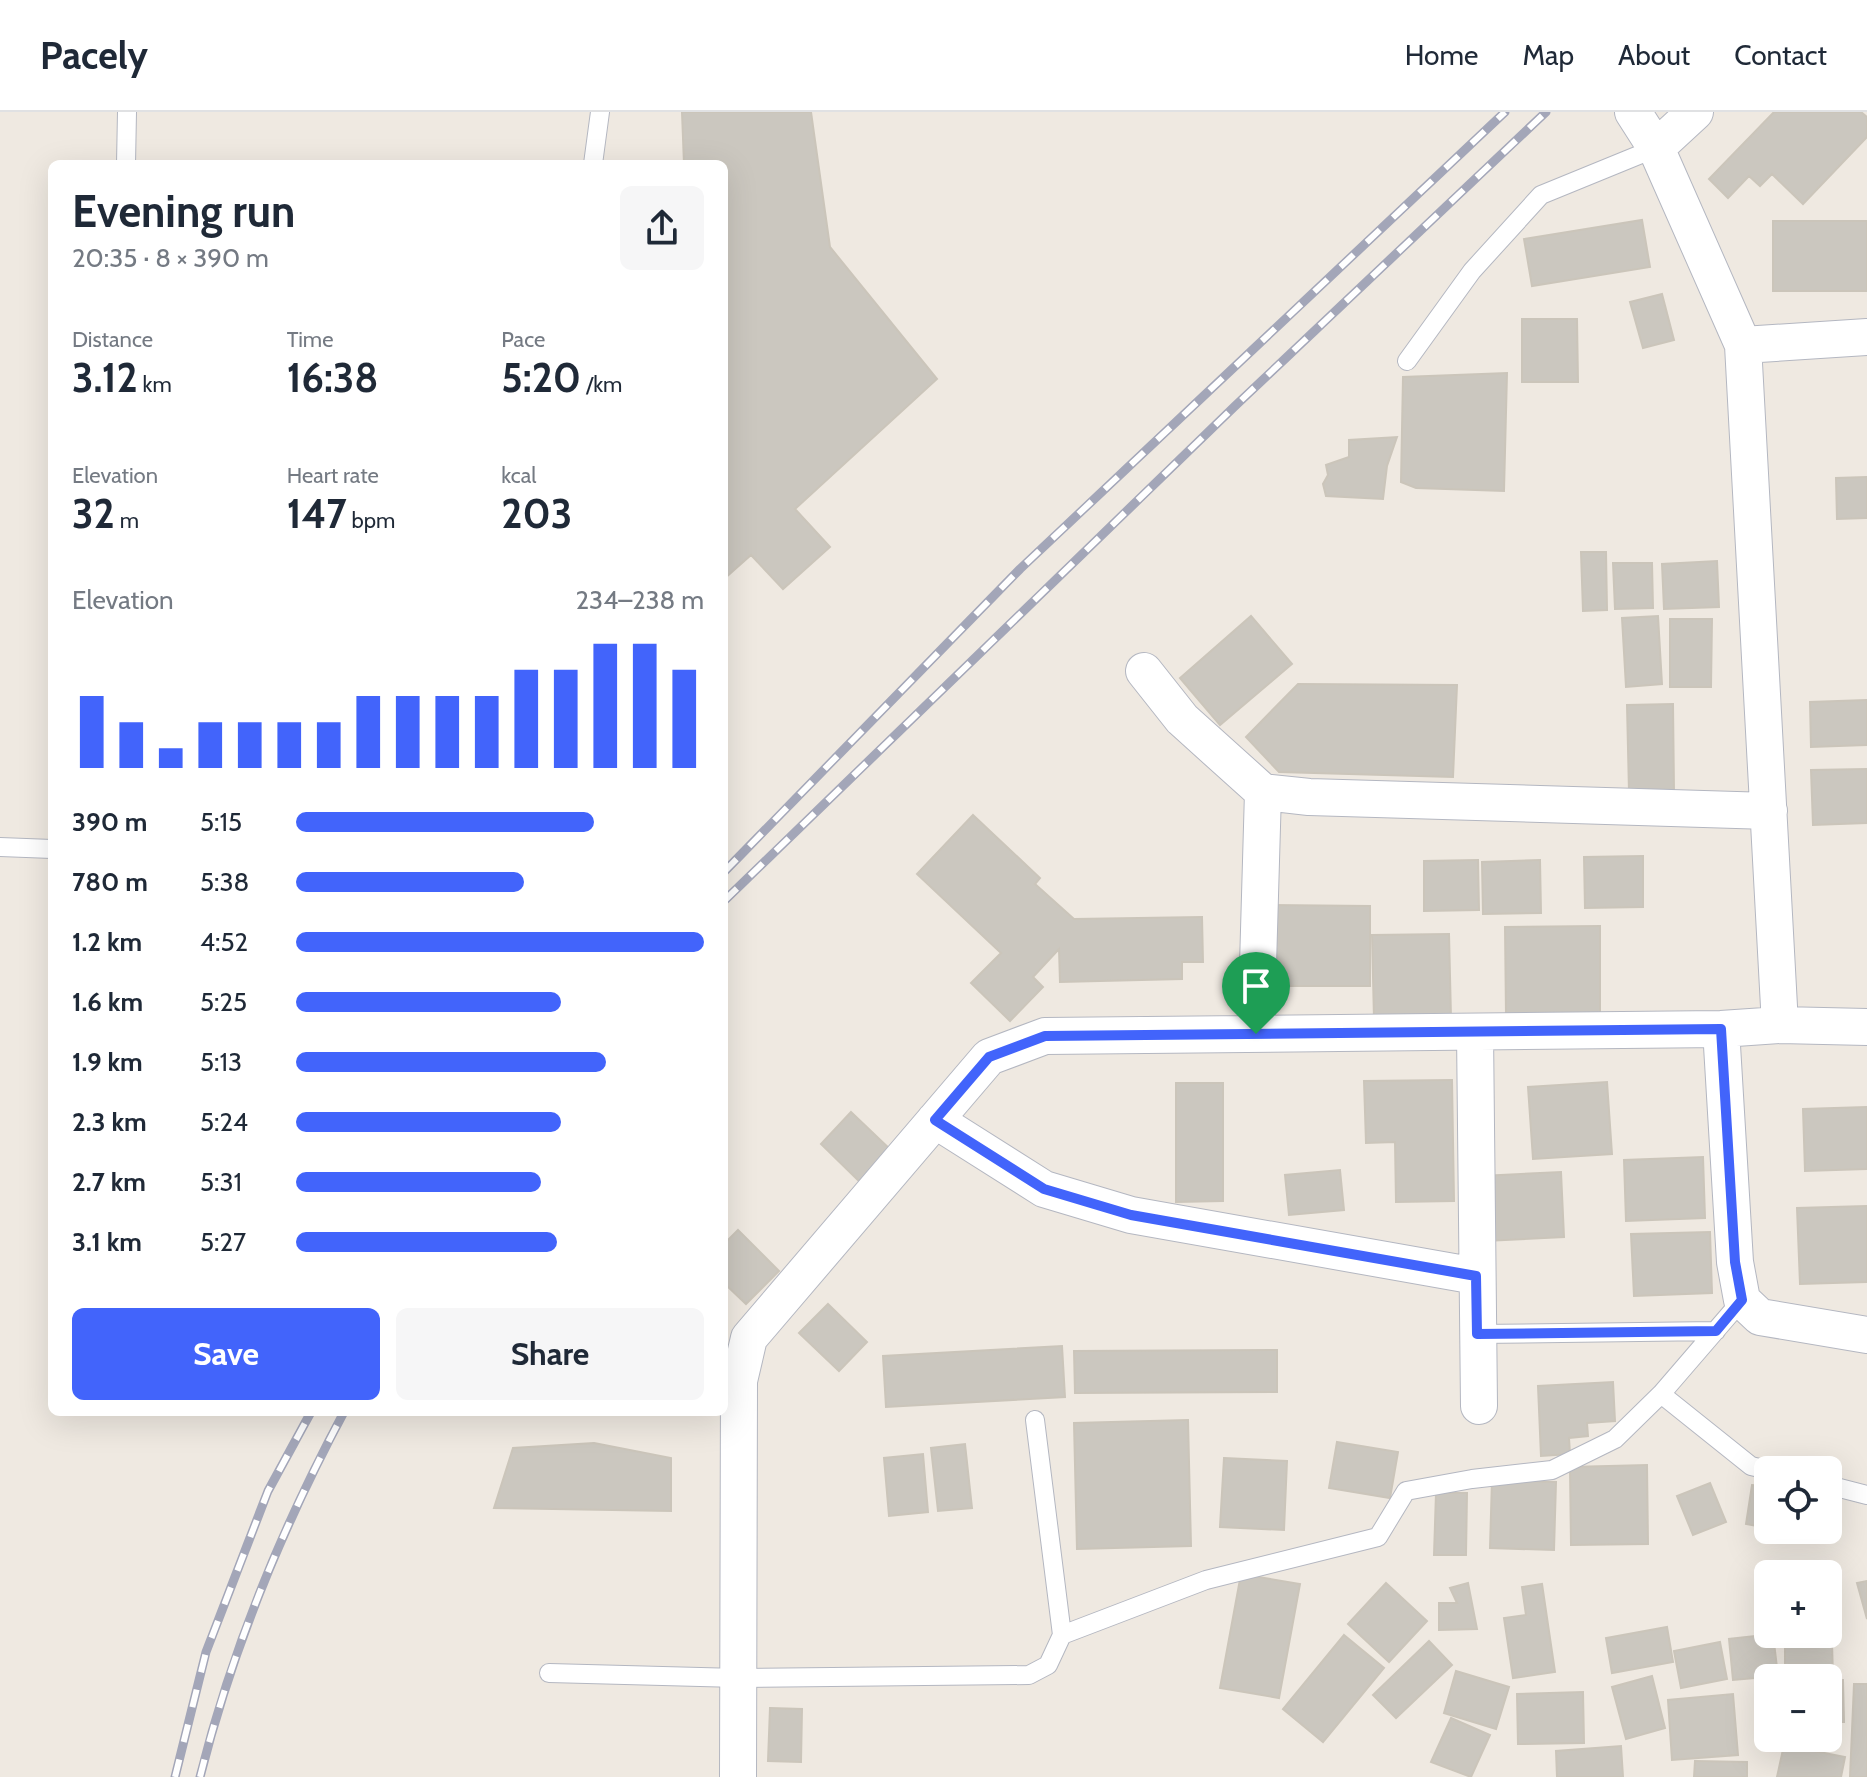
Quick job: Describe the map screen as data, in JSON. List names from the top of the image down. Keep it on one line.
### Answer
{"page":{"header":"Pacely","nav":["Home","Map","About","Contact"],"heading":["Evening run","20:35 · 8 × 390 m"],"stats":[["Distance","3.12 km"],["Time","16:38"],["Pace","5:20 /km"],["Elevation","32 m"],["Heart rate","147 bpm"],["kcal","203"]],"chart":["Elevation","234–238 m"],"list":[{"name":"390 m","note":"5:15"},{"name":"780 m","note":"5:38"},{"name":"1.2 km","note":"4:52"},{"name":"1.6 km","note":"5:25"},{"name":"1.9 km","note":"5:13"},{"name":"2.3 km","note":"5:24"},{"name":"2.7 km","note":"5:31"},{"name":"3.1 km","note":"5:27"}],"buttons":["Save","Share"],"map_buttons":["+","−"]}}
